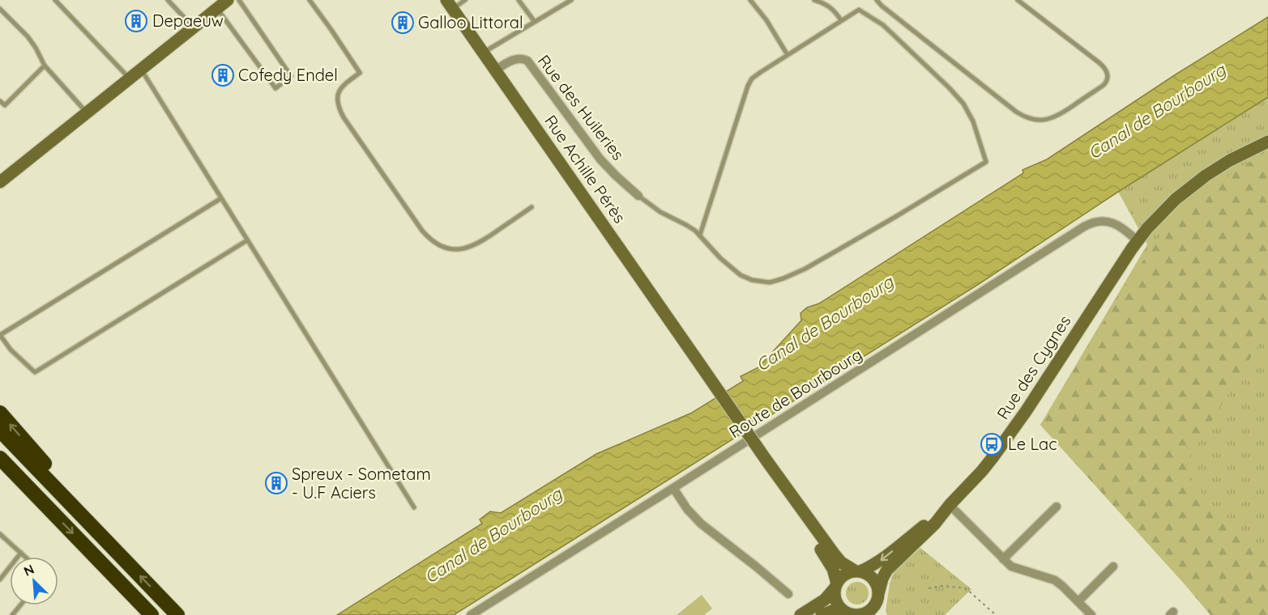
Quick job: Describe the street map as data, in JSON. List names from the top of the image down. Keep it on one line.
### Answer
{"streets":{"street":["Rue des Huileries","Rue Achille Pérès","Rue des Cygnes","Route de Bourbourg"]},"crossings":[["Rue des Huileries","Rue Achille Pérès"],["Rue des Cygnes","Route de Bourbourg"]],"water":["Canal de Bourbourg"],"places":{"building":["Depaeuw","Galloo Littoral","Cofedy Endel","Spreux - Sometam - U.F Aciers"],"bus stop":["Le Lac"]},"north":"top left"}
